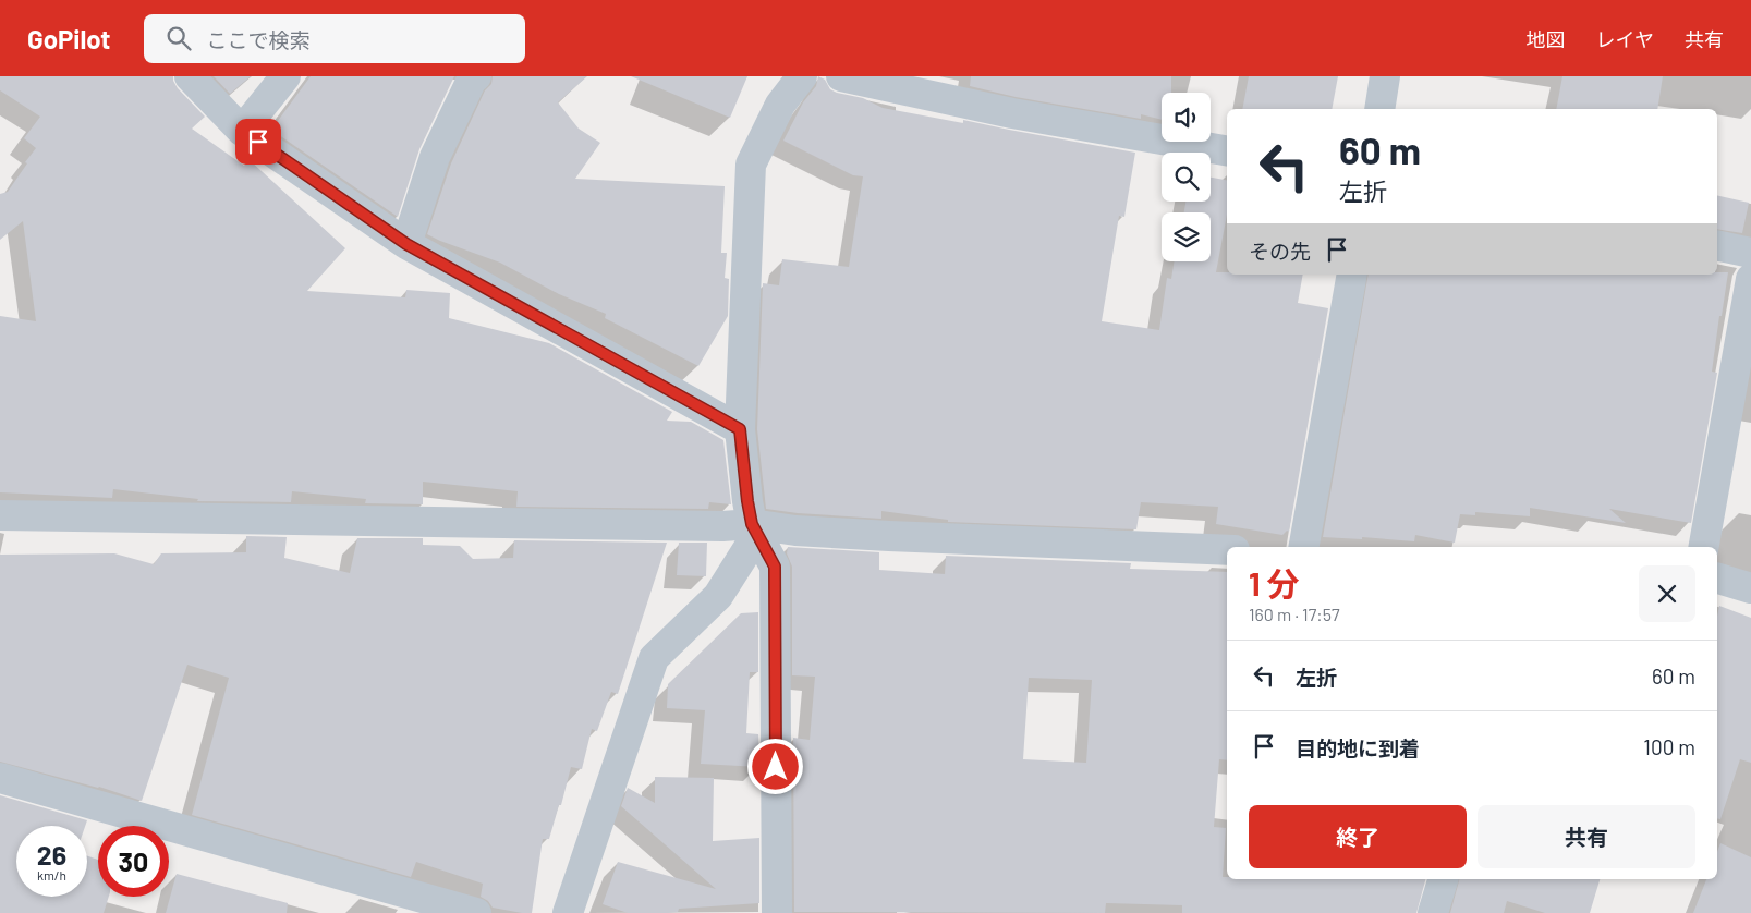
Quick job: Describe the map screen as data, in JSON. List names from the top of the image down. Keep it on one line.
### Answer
{"page":{"header":"GoPilot","search":"ここで検索","nav":["地図","レイヤ","共有"],"turn":["60 m","左折"],"then":"その先","heading":["1 分","160 m · 17:57"],"list":[{"name":"左折","value":"60 m"},{"name":"目的地に到着","value":"100 m"}],"buttons":["終了","共有"],"speed":"26 km/h","limit":"30"}}
